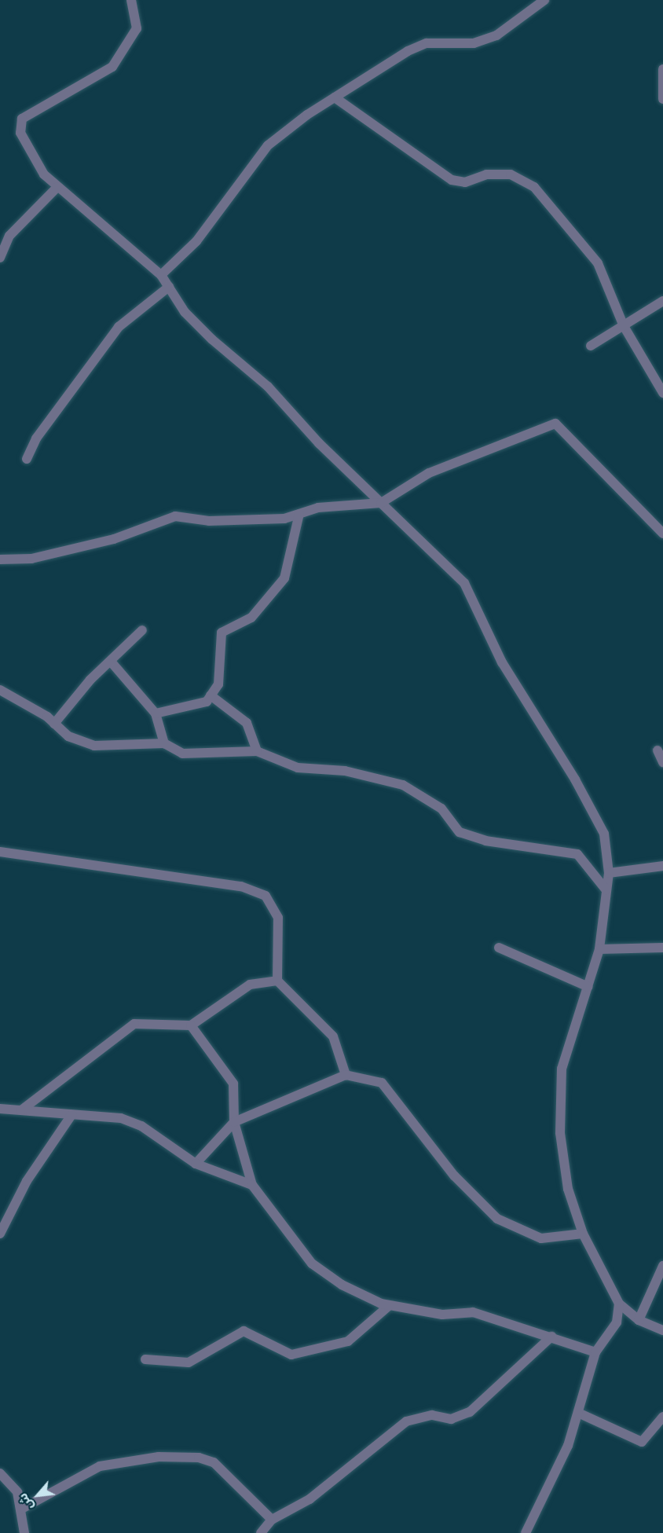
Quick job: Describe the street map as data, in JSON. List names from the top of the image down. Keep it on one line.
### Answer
{"north":"bottom left"}
